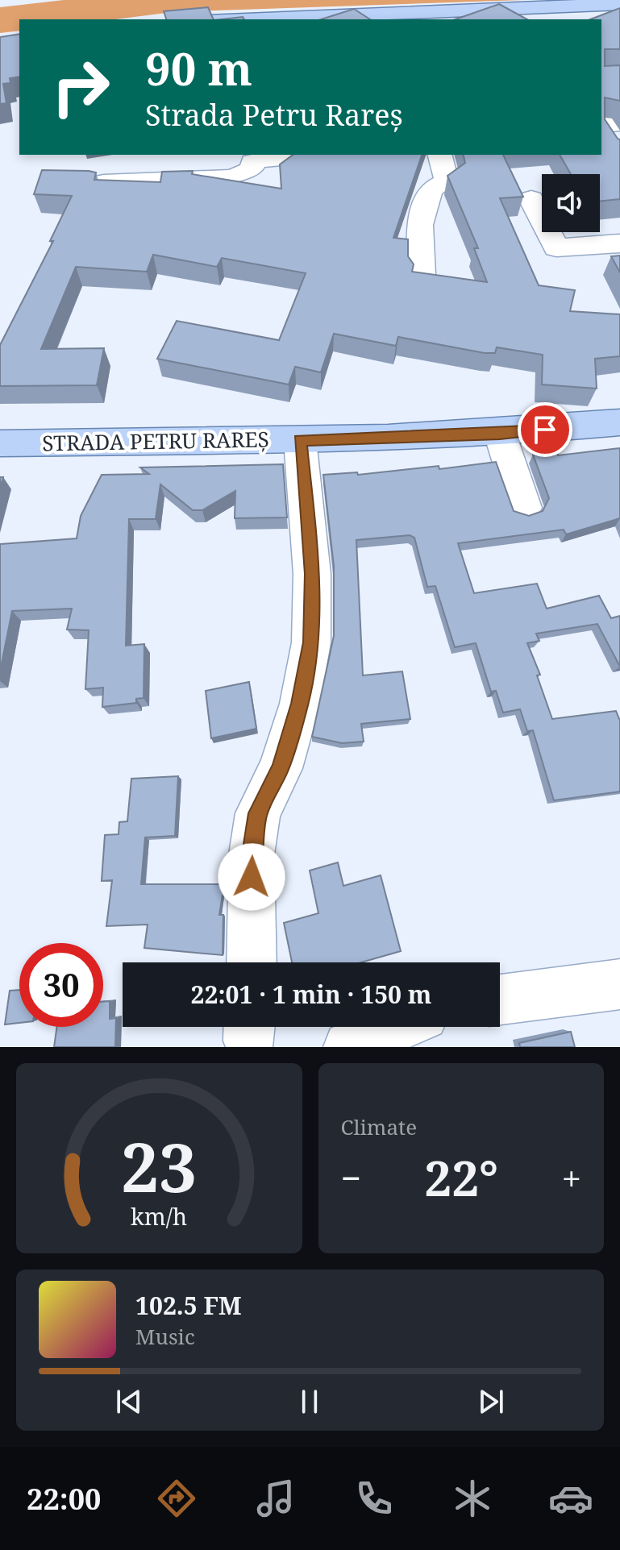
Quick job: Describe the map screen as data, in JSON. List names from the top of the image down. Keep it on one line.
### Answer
{"streets":{"main road":["STRADA PETRU RAREȘ"]},"page":{"turn":["90 m","Strada Petru Rareș"],"limit":"30","trip":"22:01 · 1 min · 150 m","tile":"Climate","heat":["−","22°","+"],"song":["102.5 FM","Music"],"tabs":"22:00","gauge":["23","km/h"]}}
